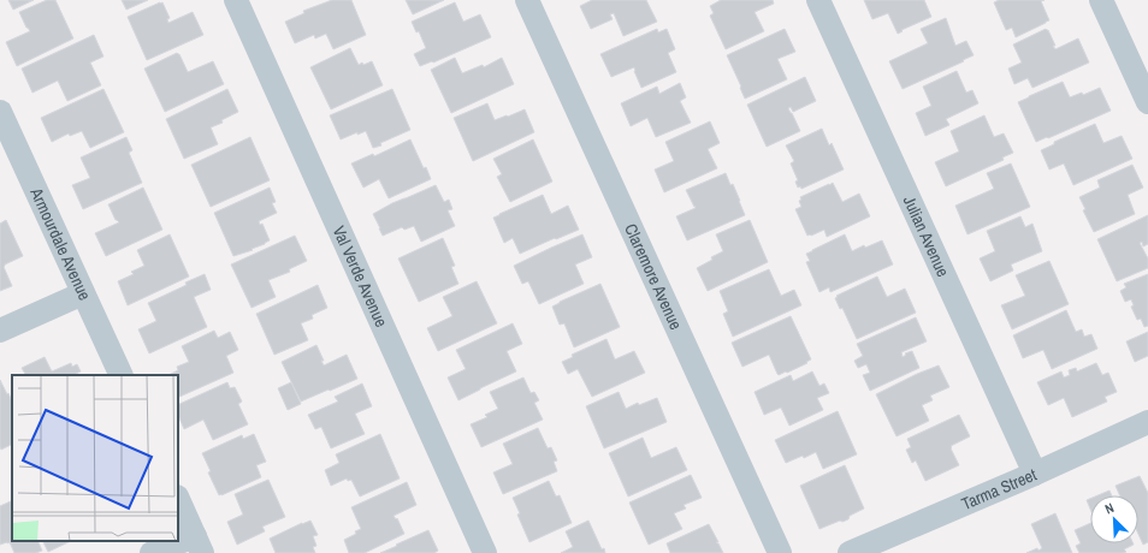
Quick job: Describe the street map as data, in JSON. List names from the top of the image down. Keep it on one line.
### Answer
{"streets":{"street":["Julian Avenue","Armourdale Avenue","Val Verde Avenue","Claremore Avenue","Tarma Street"]},"crossings":[["Julian Avenue","Tarma Street"]],"north":"top left"}
